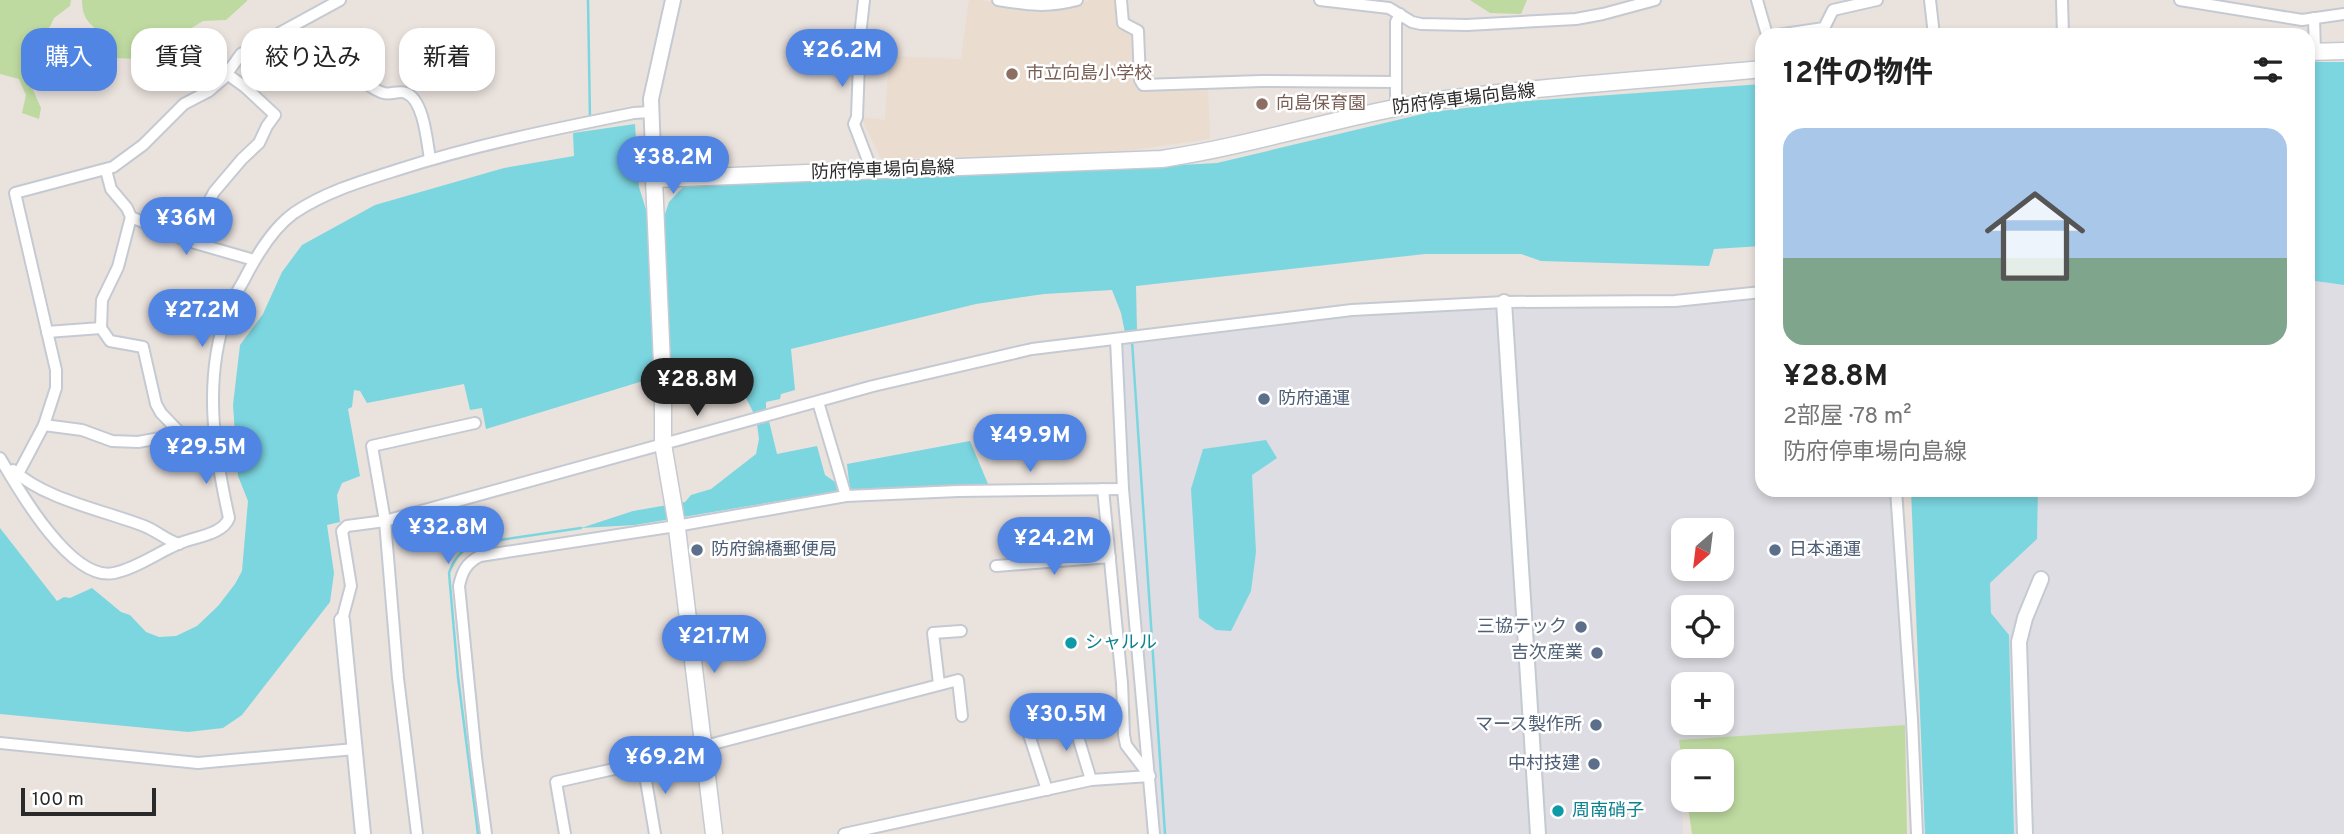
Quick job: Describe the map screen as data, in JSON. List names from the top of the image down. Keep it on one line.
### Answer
{"streets":{"main road":["防府停車場向島線"]},"places":["市立向島小学校","向島保育園","防府通運","防府錦橋郵便局","日本通運","三協テック","シャルル","吉次産業","マース製作所","中村技建","周南硝子"],"scale_bar":"100 m","north":"bottom left","page":{"chip":["購入","賃貸","絞り込み","新着"],"heading":"12件の物件","price":["¥26.2M","¥38.2M","¥36M","¥27.2M","¥28.8M","¥49.9M","¥29.5M","¥32.8M","¥24.2M","¥21.7M","¥30.5M","¥69.2M"],"list":[{"name":"¥28.8M","note":"2部屋 · 78 m² · 防府停車場向島線"}],"map_buttons":["+","−"],"scale":"100 m"}}
